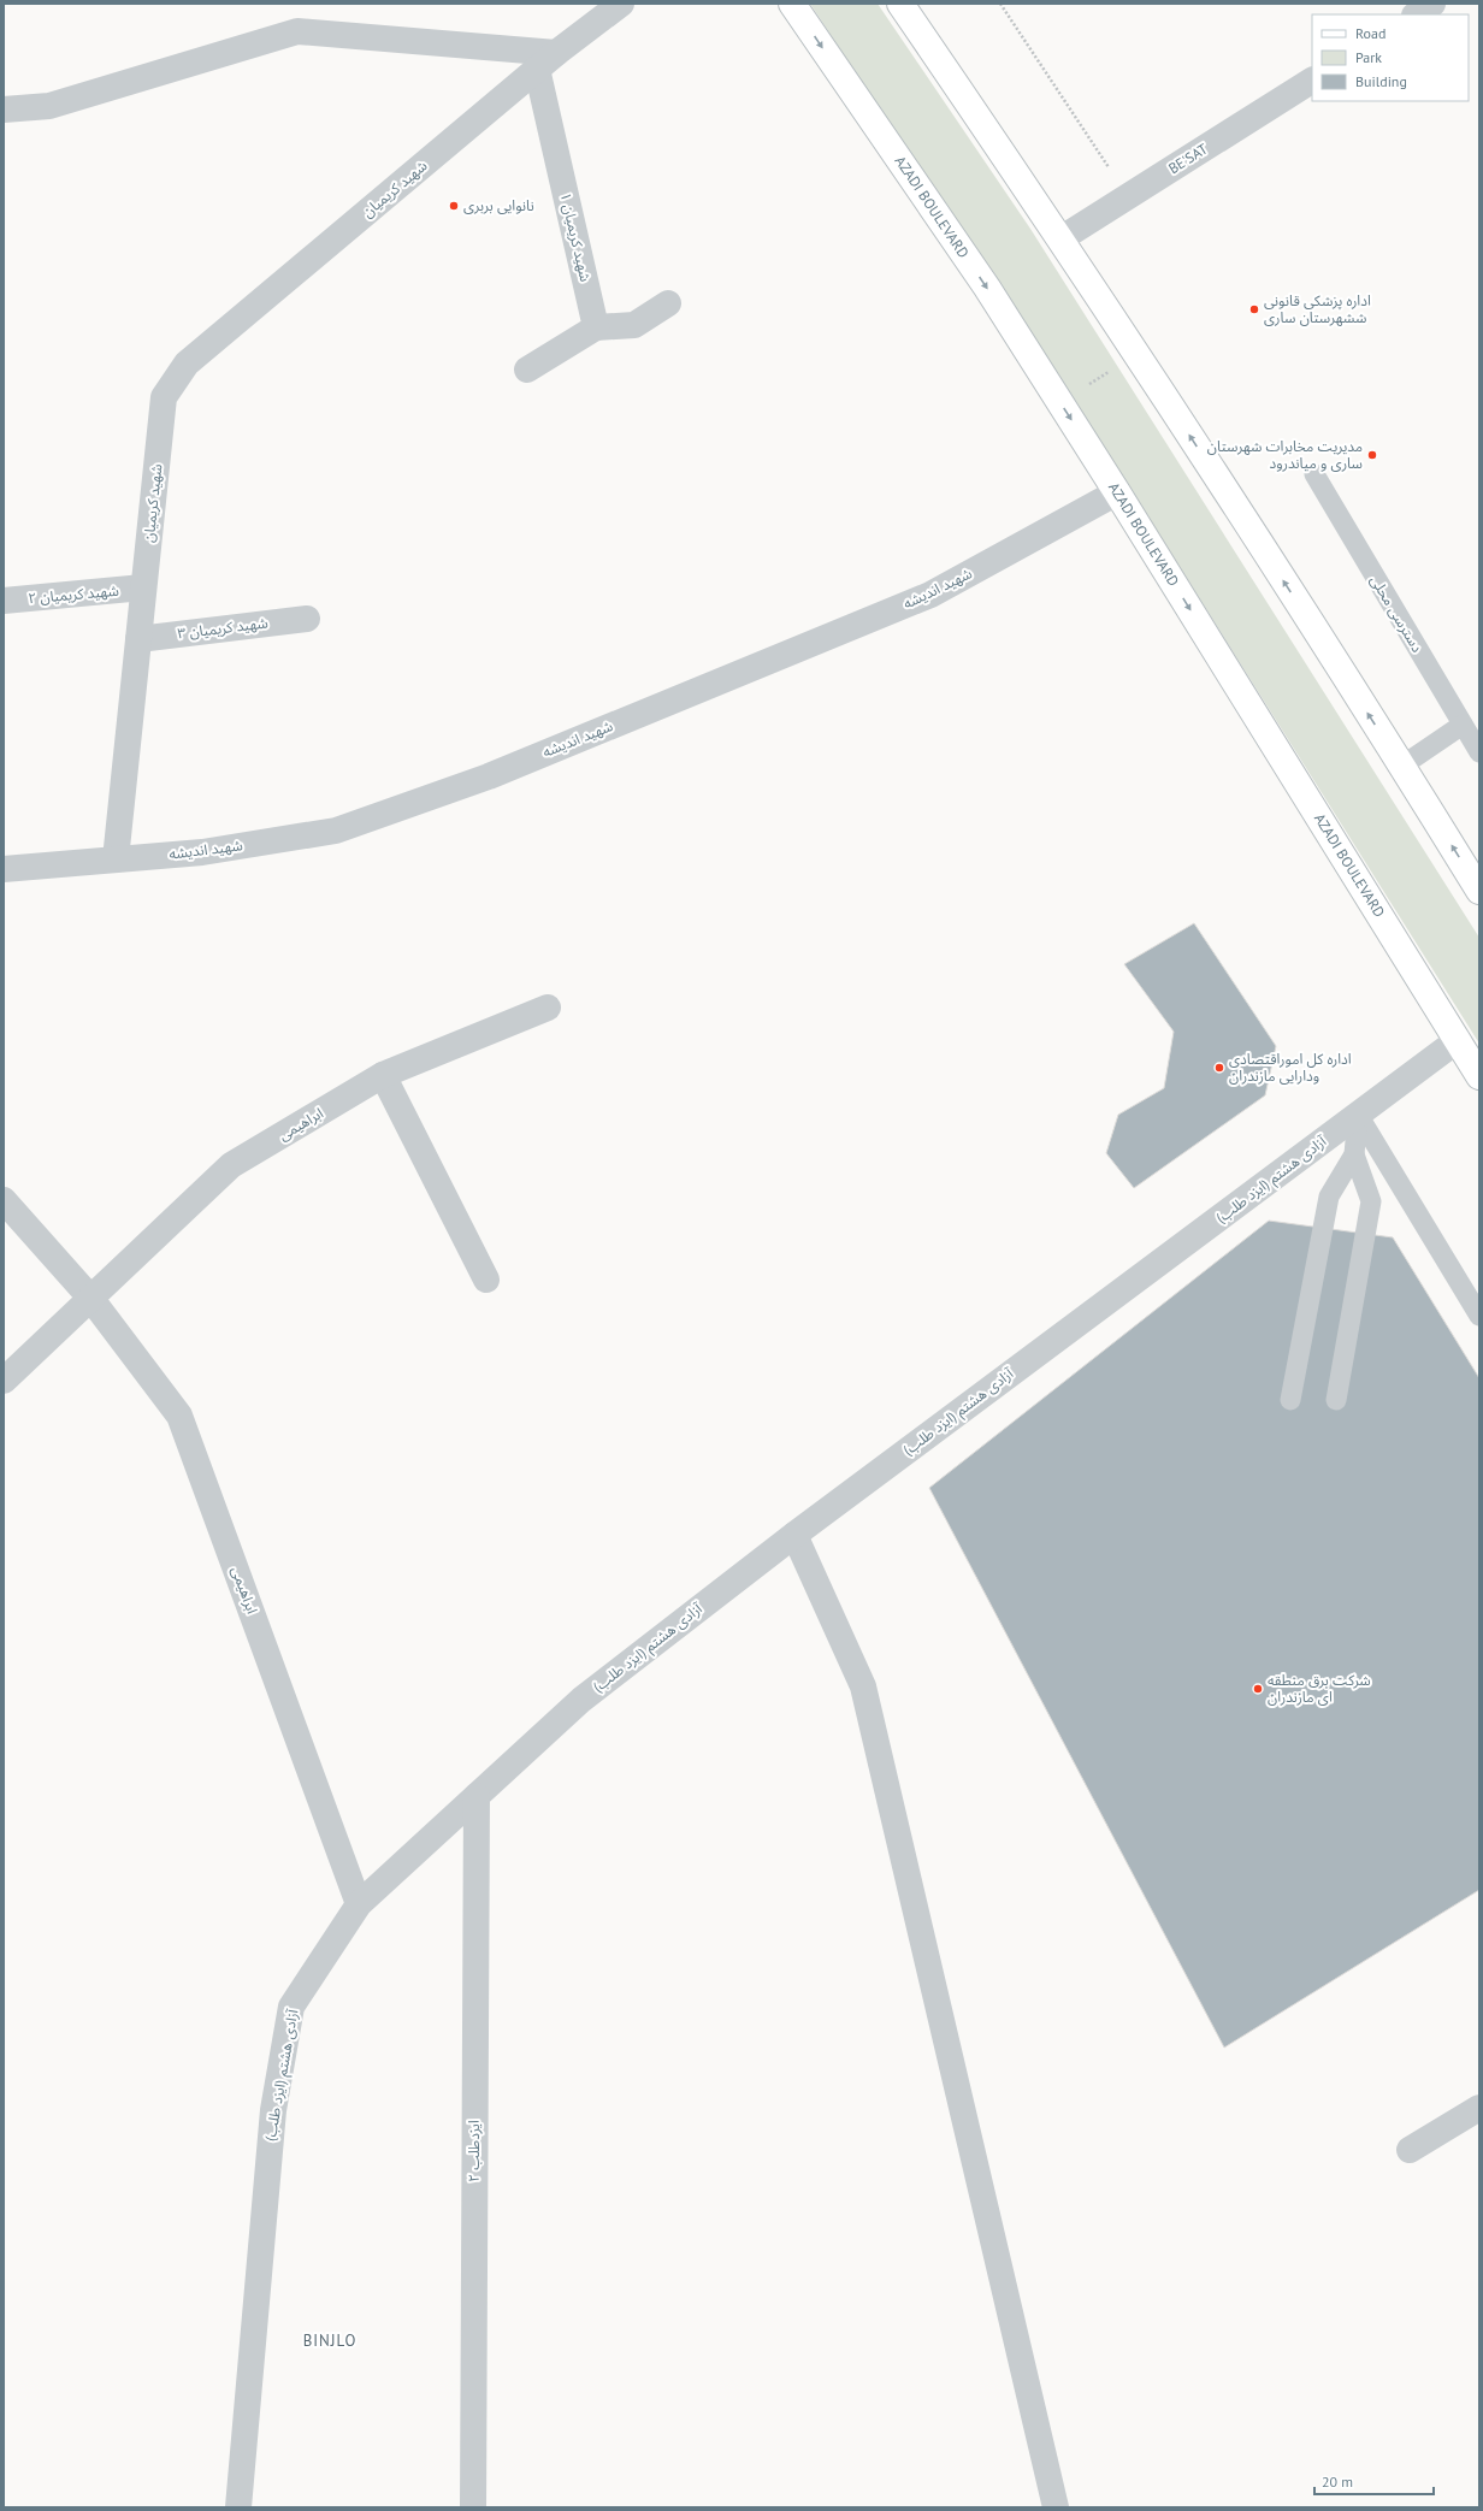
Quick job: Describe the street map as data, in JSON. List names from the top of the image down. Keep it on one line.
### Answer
{"streets":{"main road":["AZADI BOULEVARD"],"street":["BE'SAT","شهید کریمیان","شهید کریمیان ۱","شهید اندیشه","شهید کریمیان ۲","شهید کریمیان ۳","ابراهیمی","آزادی هشتم (ایزد طلب)","ایزدطلب ۲"],"lane":["دسترسی محلی"]},"crossings":[["شهید کریمیان","شهید کریمیان ۱"],["شهید کریمیان","شهید اندیشه"],["شهید کریمیان","شهید کریمیان ۲"],["شهید کریمیان","شهید کریمیان ۳"],["AZADI BOULEVARD","شهید اندیشه"],["AZADI BOULEVARD","آزادی هشتم (ایزد طلب)"],["ابراهیمی","آزادی هشتم (ایزد طلب)"],["آزادی هشتم (ایزد طلب)","ایزدطلب ۲"]],"districts":["BINJLO"],"places":["نانوایی بربری","اداره پزشکی قانونی ششهرستان ساری","مدیریت مخابرات شهرستان ساری و میاندرود","اداره کل اموراقتصادی ودارایی مازندران","شرکت برق منطقه ای مازندران"],"legend":["Road","Park","Building"],"scale_bar":"20 m"}
